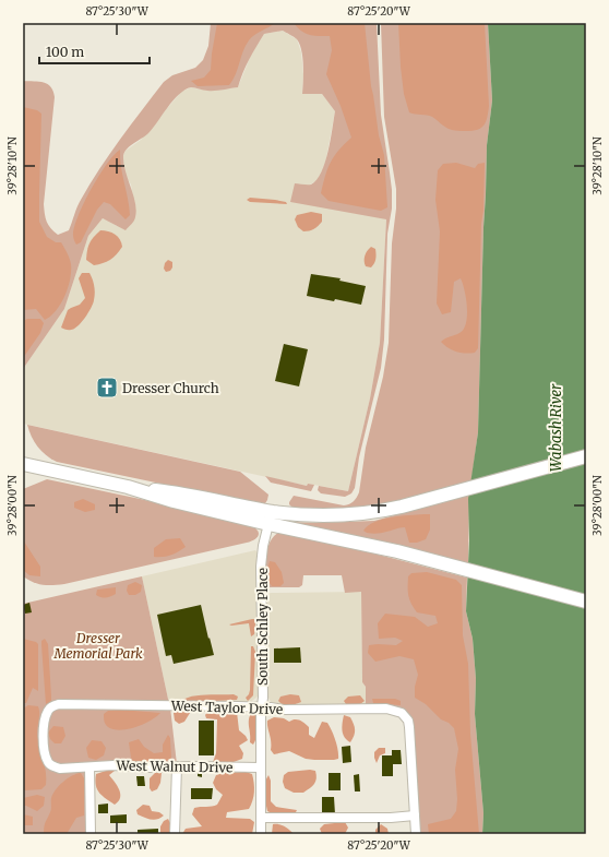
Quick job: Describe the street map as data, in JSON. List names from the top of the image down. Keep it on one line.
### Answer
{"streets":{"street":["South Schley Place","West Taylor Drive","West Walnut Drive"]},"crossings":[["South Schley Place","West Taylor Drive"],["South Schley Place","West Walnut Drive"],["West Taylor Drive","West Walnut Drive"]],"water":["Wabash River"],"parks":["Dresser Memorial Park"],"places":{"church":["Dresser Church"]},"scale_bar":"100 m","coordinates":["87°25'30\"W","87°25'20\"W","39°28'10\"N","39°28'00\"N"]}
